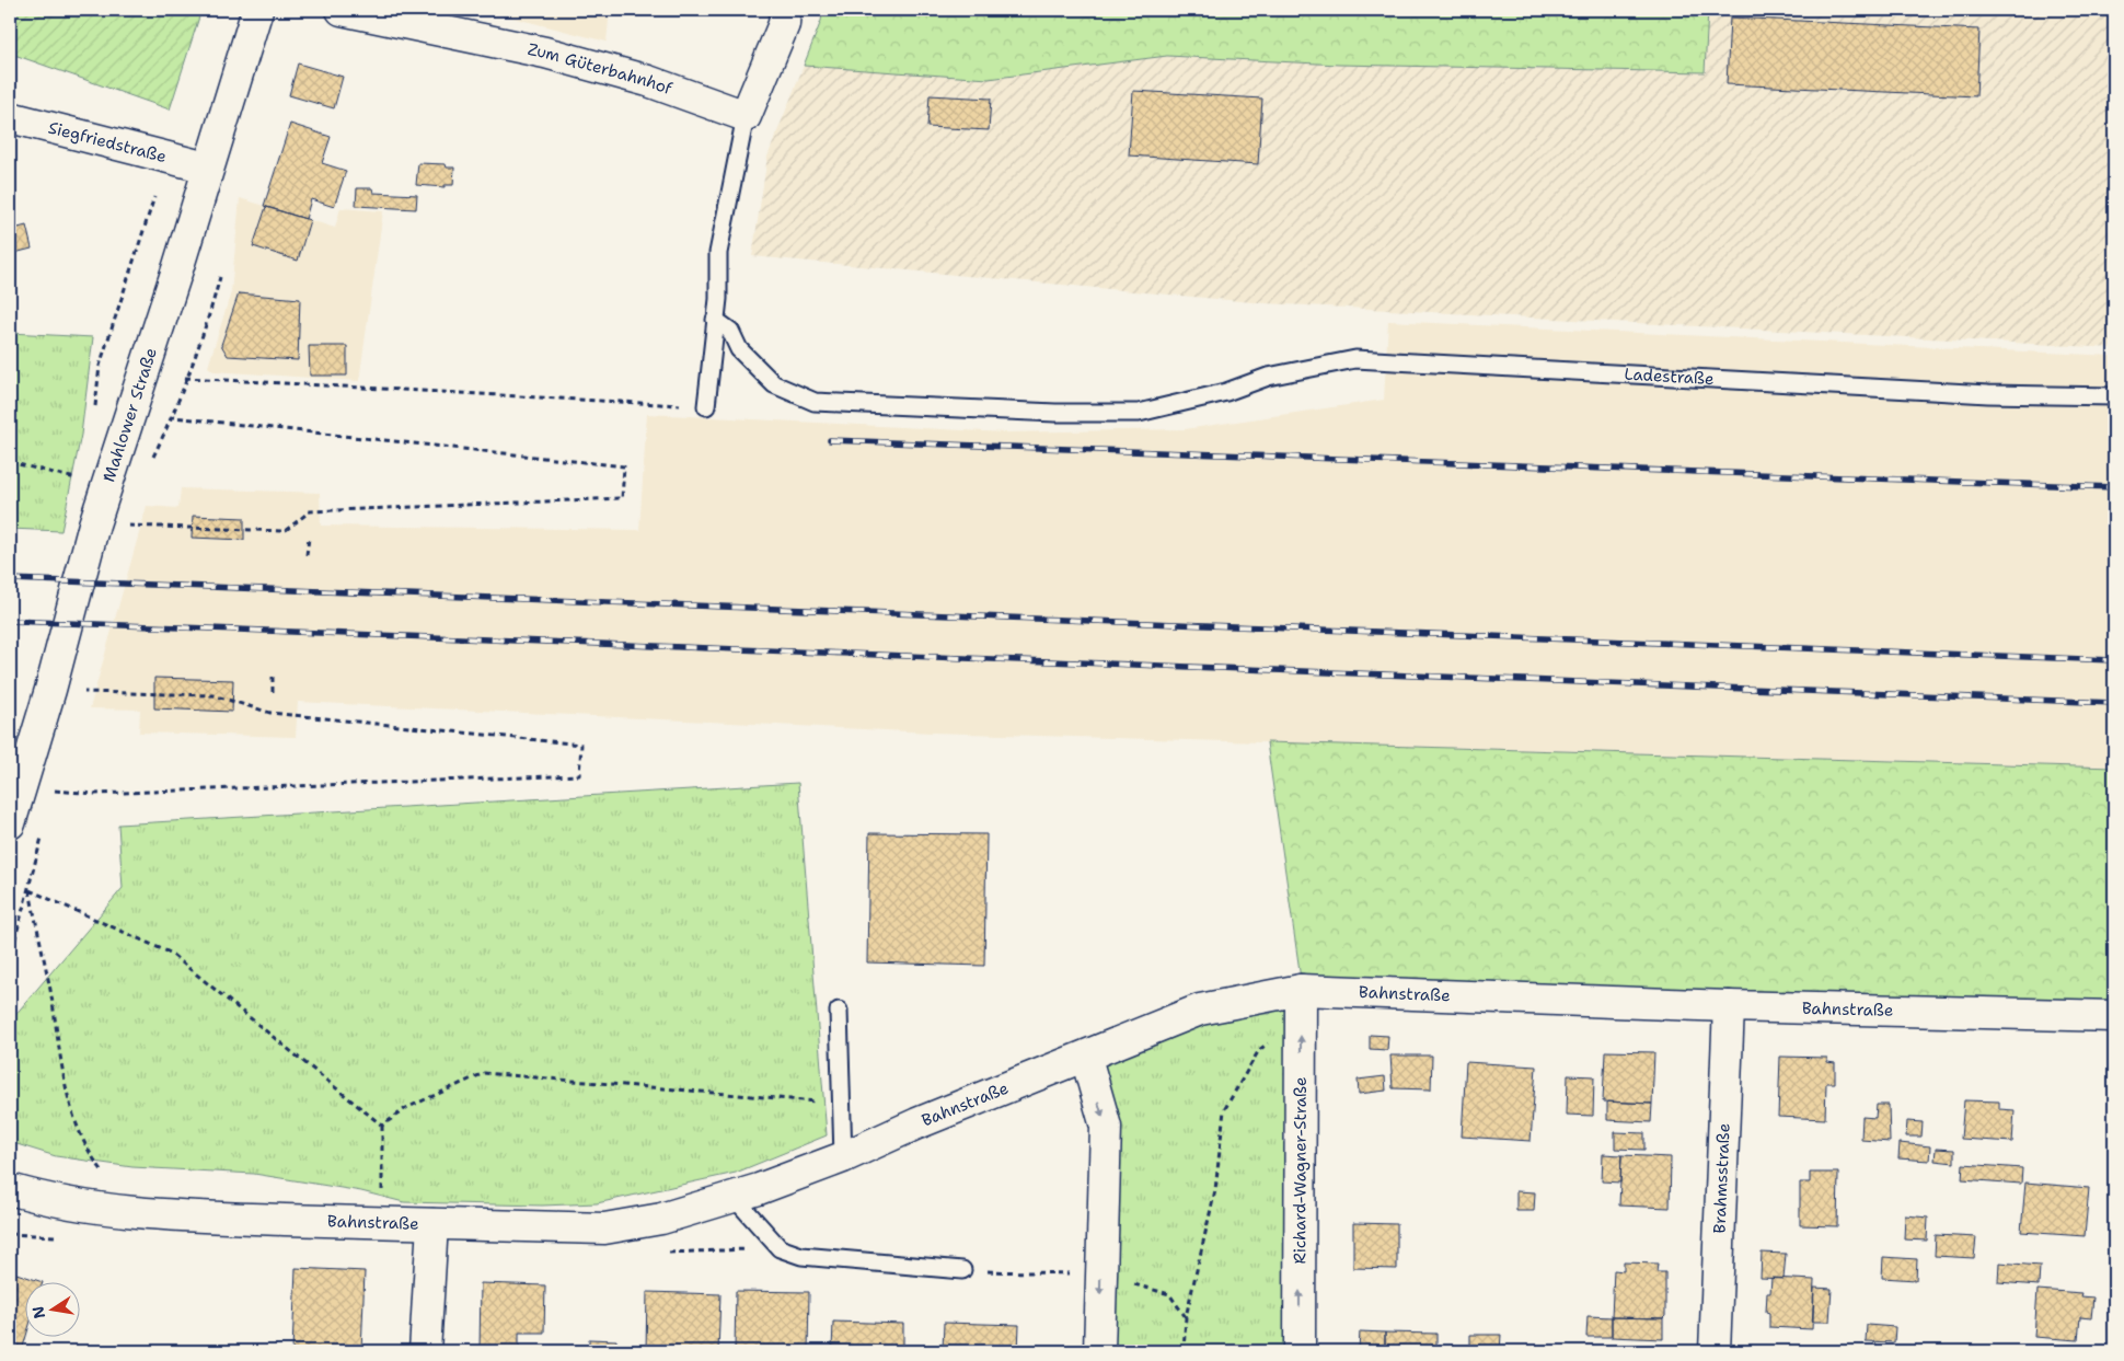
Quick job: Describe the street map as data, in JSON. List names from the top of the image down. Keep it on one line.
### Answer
{"streets":{"street":["Zum Güterbahnhof","Siegfriedstraße","Mahlower Straße","Bahnstraße","Richard-Wagner-Straße","Brahmsstraße"],"lane":["Ladestraße"]},"crossings":[["Siegfriedstraße","Mahlower Straße"],["Bahnstraße","Richard-Wagner-Straße"],["Bahnstraße","Brahmsstraße"]],"north":"left"}
